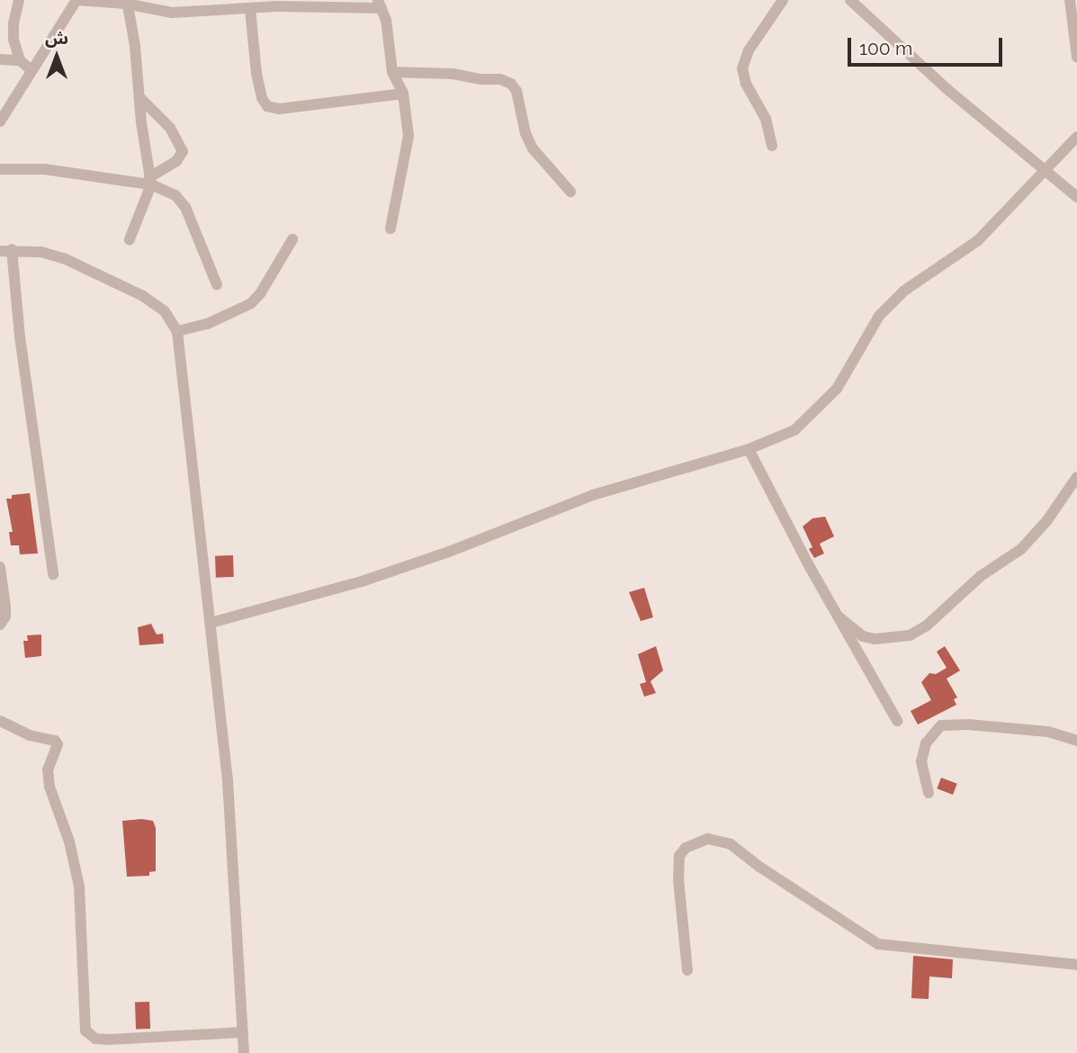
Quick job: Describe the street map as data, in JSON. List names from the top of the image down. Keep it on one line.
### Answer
{"scale_bar":"100 m","north":"top"}
